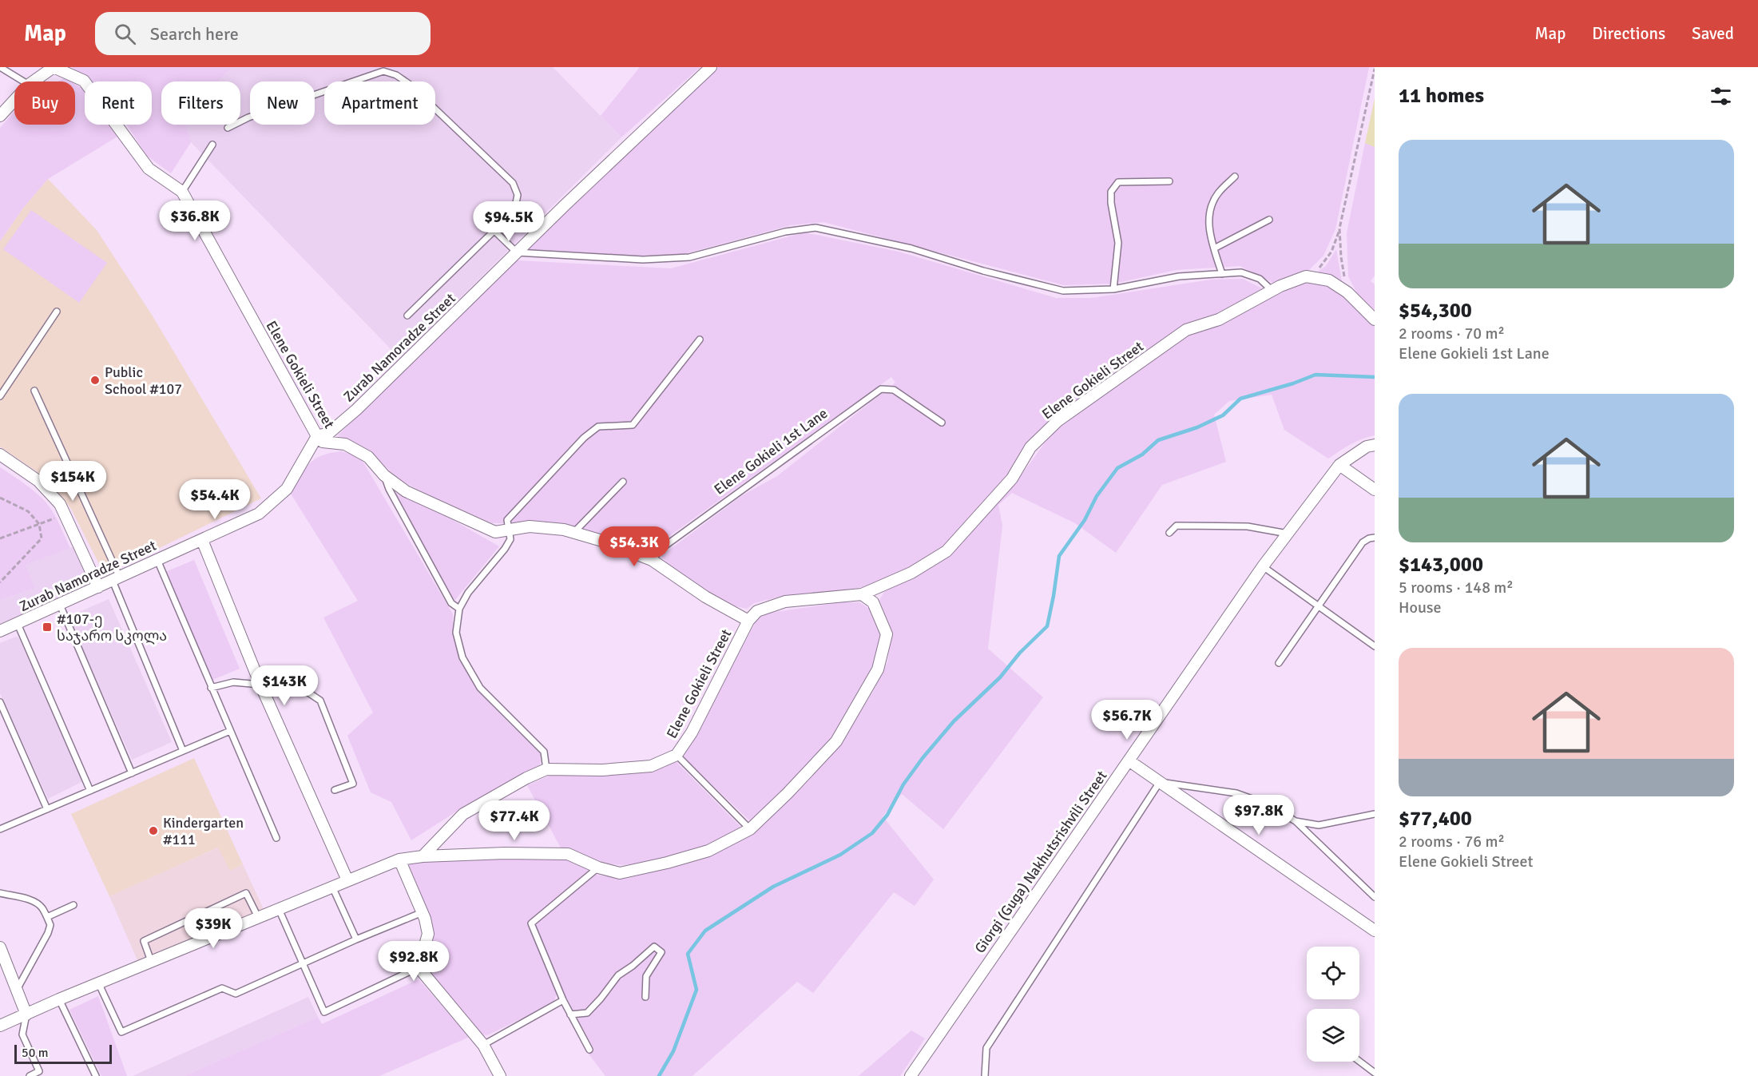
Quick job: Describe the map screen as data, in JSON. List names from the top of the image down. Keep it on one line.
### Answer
{"streets":{"street":["Zurab Namoradze Street","Elene Gokieli Street","Giorgi (Guga) Nakhutsrishvili Street"],"lane":["Elene Gokieli 1st Lane"]},"crossings":[["Zurab Namoradze Street","Elene Gokieli Street"]],"places":{"other":["Public School #107","Kindergarten #111"],"transit":["#107-ე საჯარო სკოლა"]},"scale_bar":"50 m","page":{"header":"Map","search":"Search here","nav":["Map","Directions","Saved"],"heading":"11 homes","chip":["Buy","Rent","Filters","New","Apartment"],"list":[{"name":"$54,300","note":"2 rooms · 70 m² · Elene Gokieli 1st Lane"},{"name":"$143,000","note":"5 rooms · 148 m² · House"},{"name":"$77,400","note":"2 rooms · 76 m² · Elene Gokieli Street"}],"price":["$36.8K","$94.5K","$154K","$54.4K","$54.3K","$143K","$56.7K","$97.8K","$77.4K","$39K","$92.8K"],"scale":"50 m"}}
